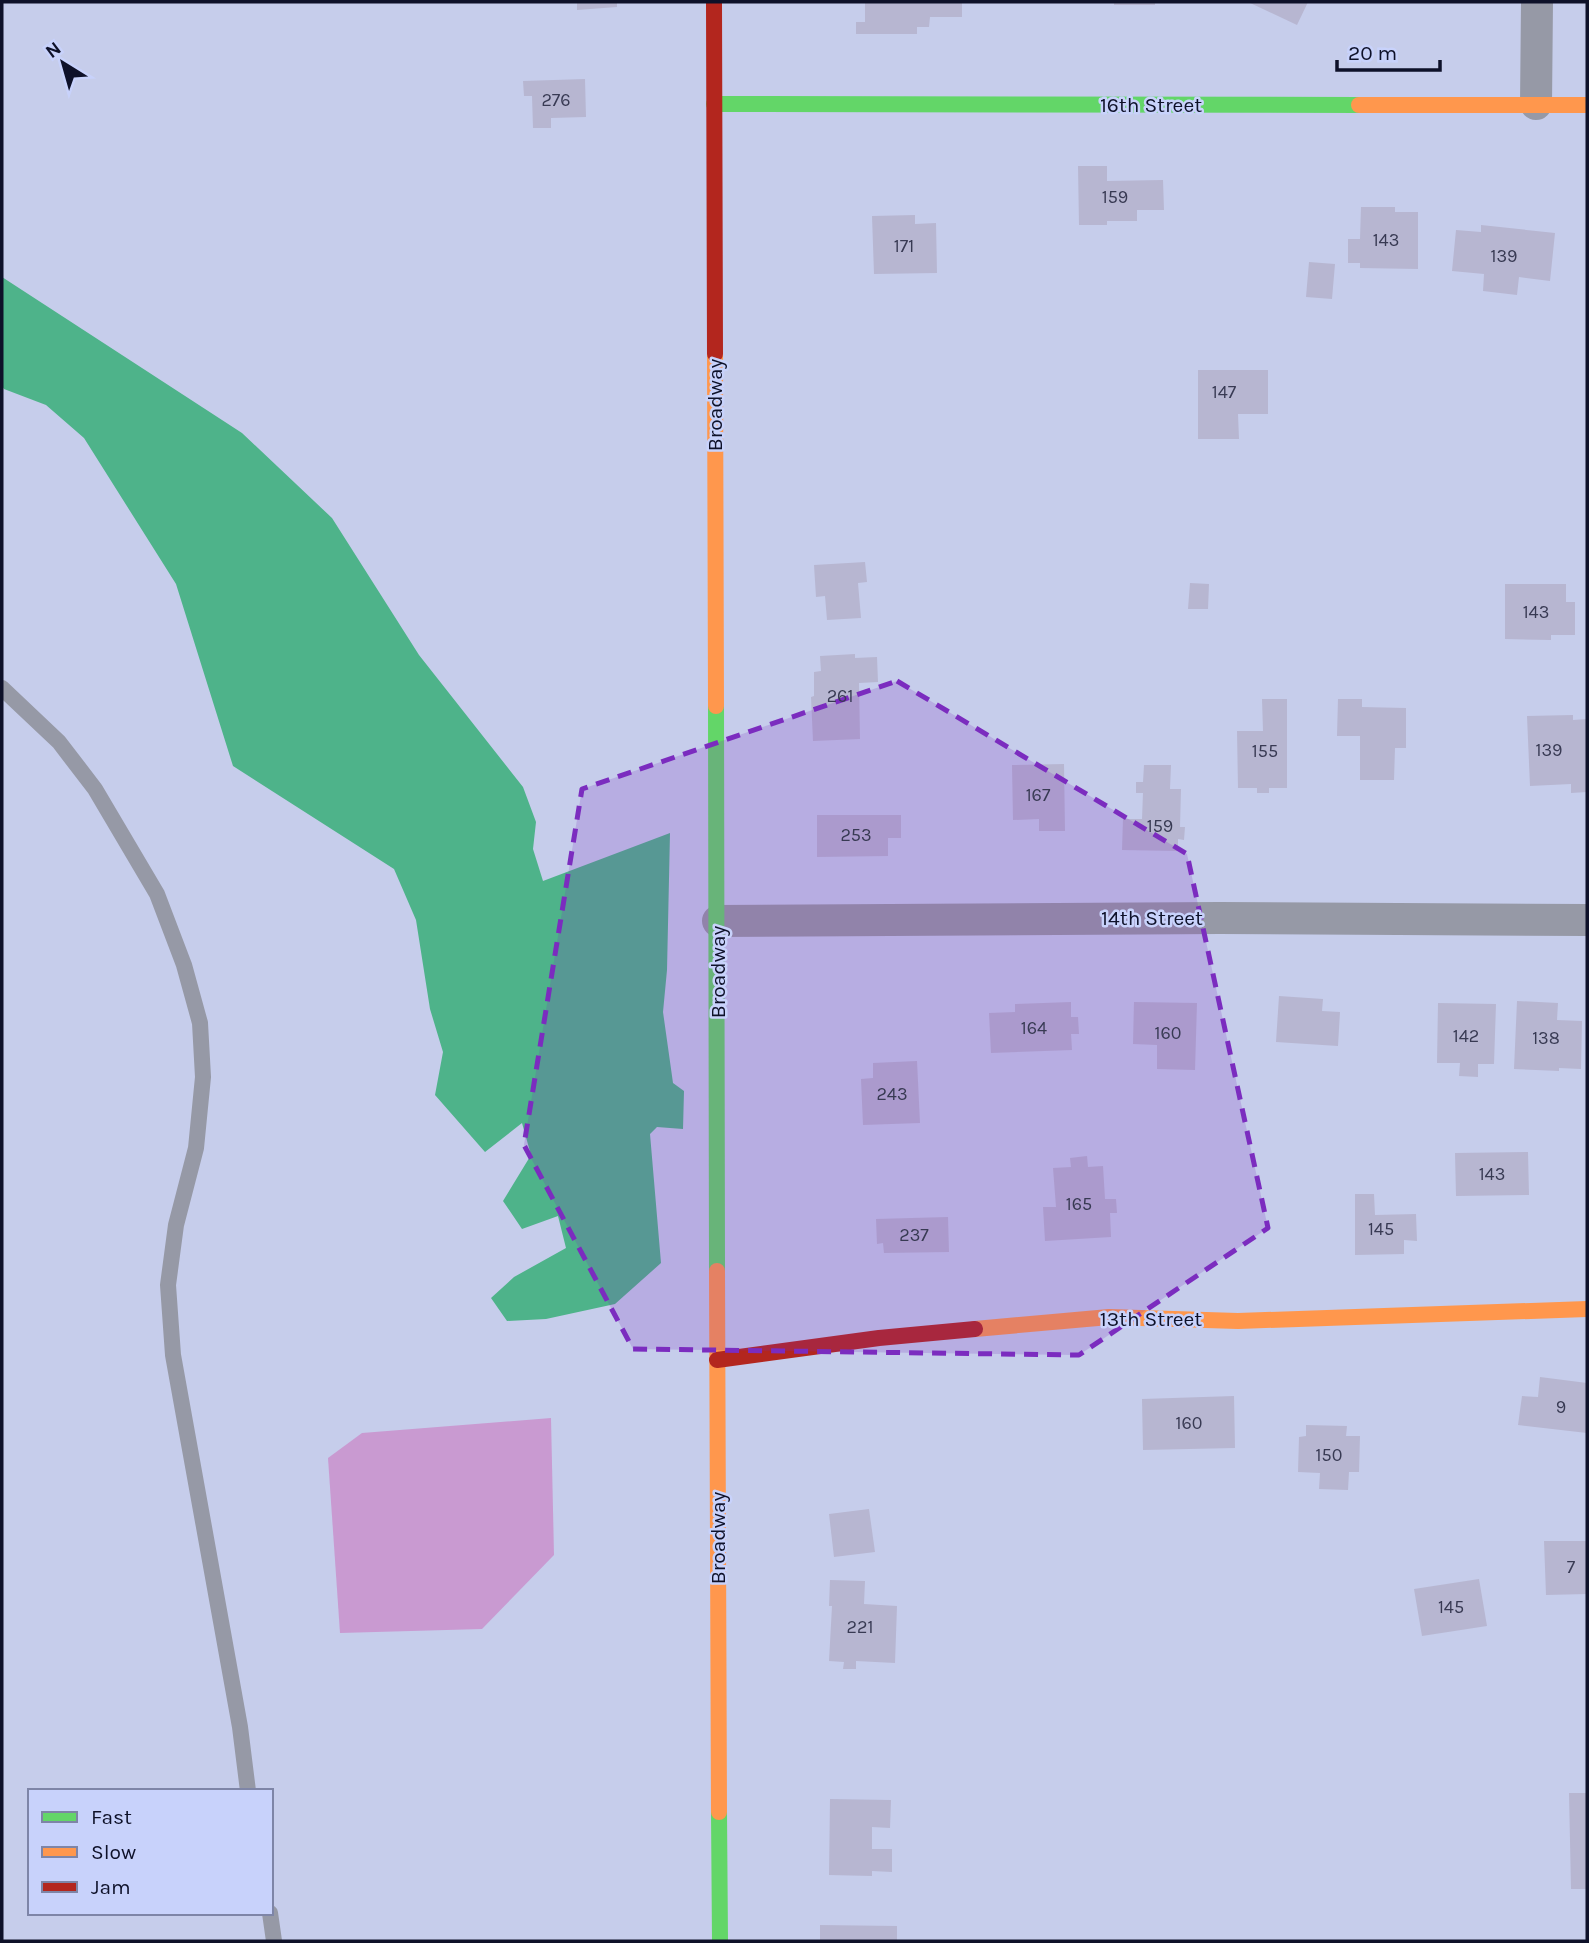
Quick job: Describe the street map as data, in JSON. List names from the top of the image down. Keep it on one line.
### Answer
{"streets":{"street":["16th Street","Broadway","14th Street","13th Street"]},"crossings":[["16th Street","Broadway"],["Broadway","14th Street"],["Broadway","13th Street"]],"house_numbers":["276","159","143","171","139","147","143","261","139","155","167","159","253","164","160","142","138","243","143","165","145","237","9","160","150","7","145","221"],"legend":["Fast","Slow","Jam"],"scale_bar":"20 m","north":"top left"}
